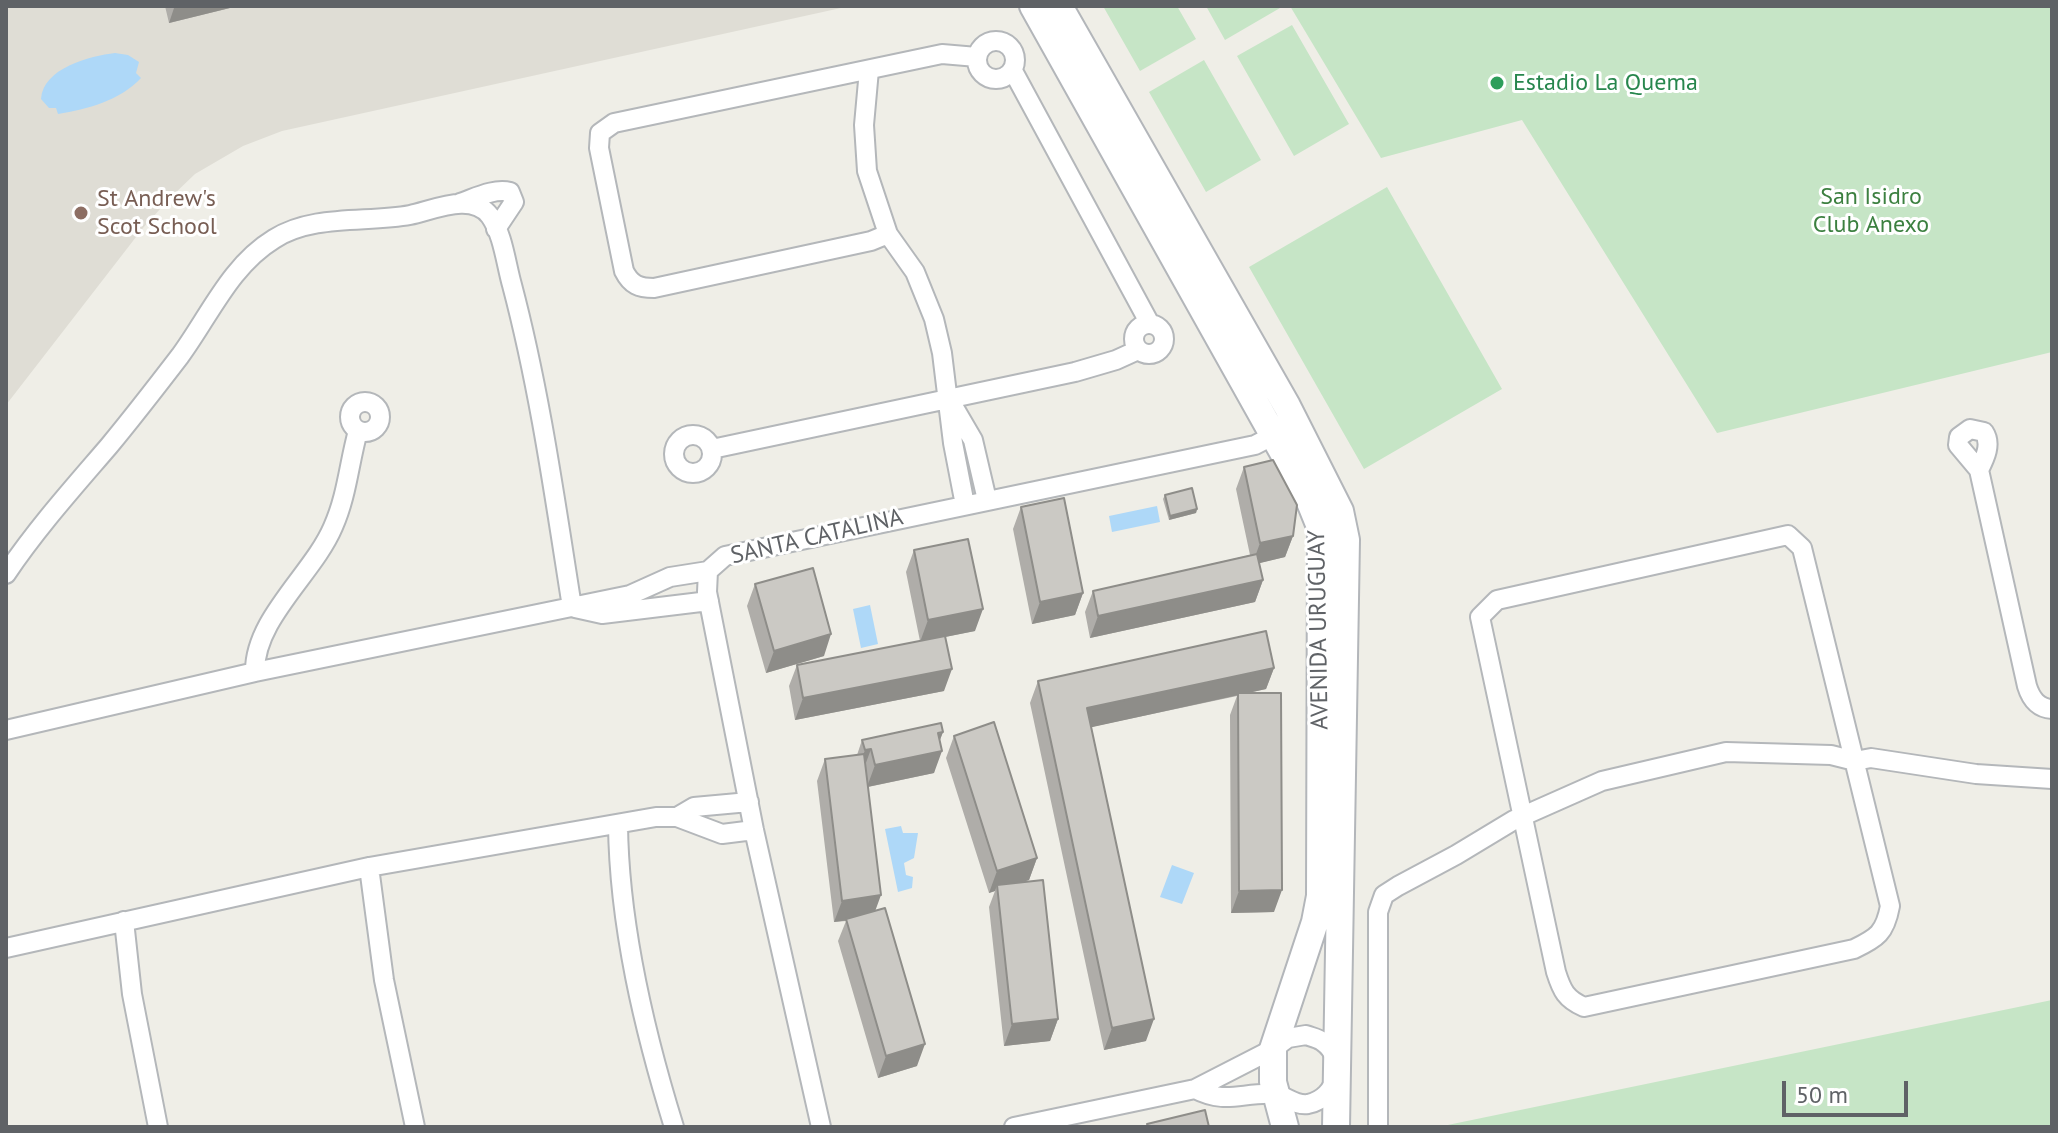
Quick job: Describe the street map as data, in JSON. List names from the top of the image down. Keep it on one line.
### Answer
{"streets":{"main road":["AVENIDA URUGUAY"],"street":["SANTA CATALINA"]},"crossings":[["SANTA CATALINA","AVENIDA URUGUAY"]],"parks":["San Isidro Club Anexo"],"places":["Estadio La Quema","St Andrew's Scot School"],"scale_bar":"50 m"}
